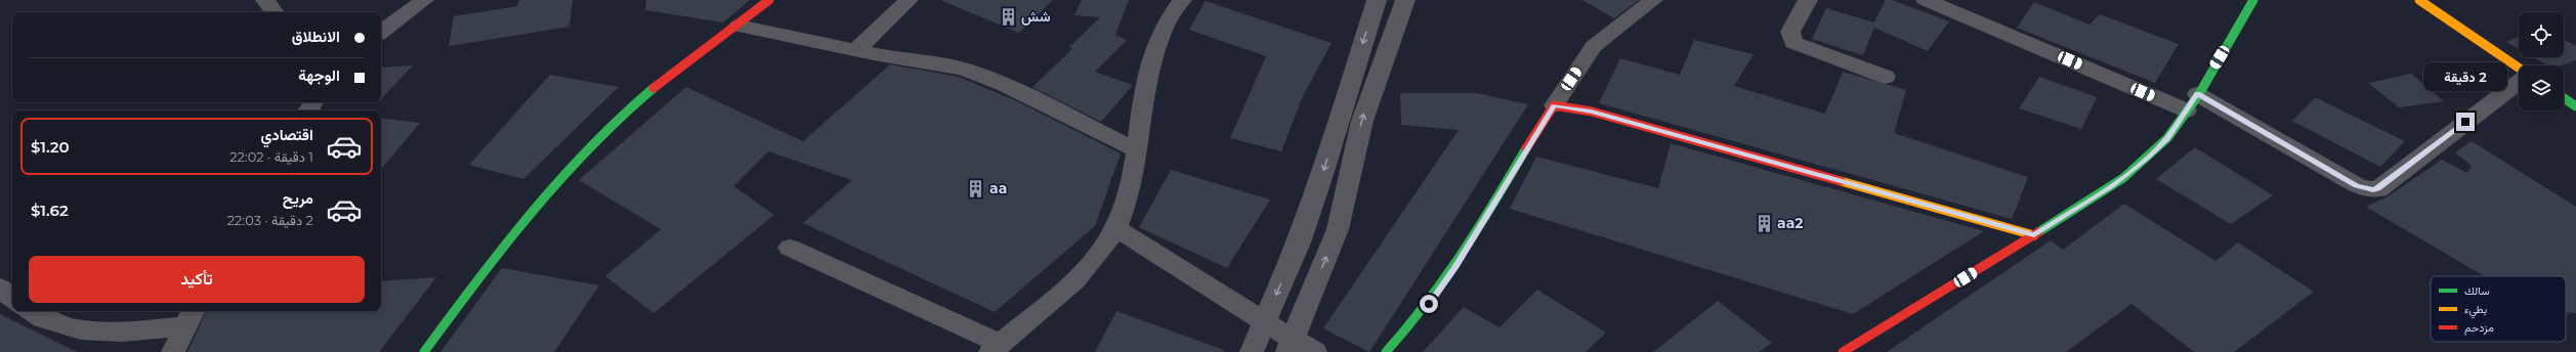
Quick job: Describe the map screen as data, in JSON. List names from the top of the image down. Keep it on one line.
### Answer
{"places":{"building":["شش","aa","aa2"]},"legend":["سالك","بطيء","مزدحم"],"page":{"banner":["الانطلاق","الوجهة"],"bubble":"2 دقيقة","list":[{"name":"اقتصادي","note":"1 دقيقة · 22:02","value":"$1.20"},{"name":"مريح","note":"2 دقيقة · 22:03","value":"$1.62"}],"buttons":"تأكيد"}}
